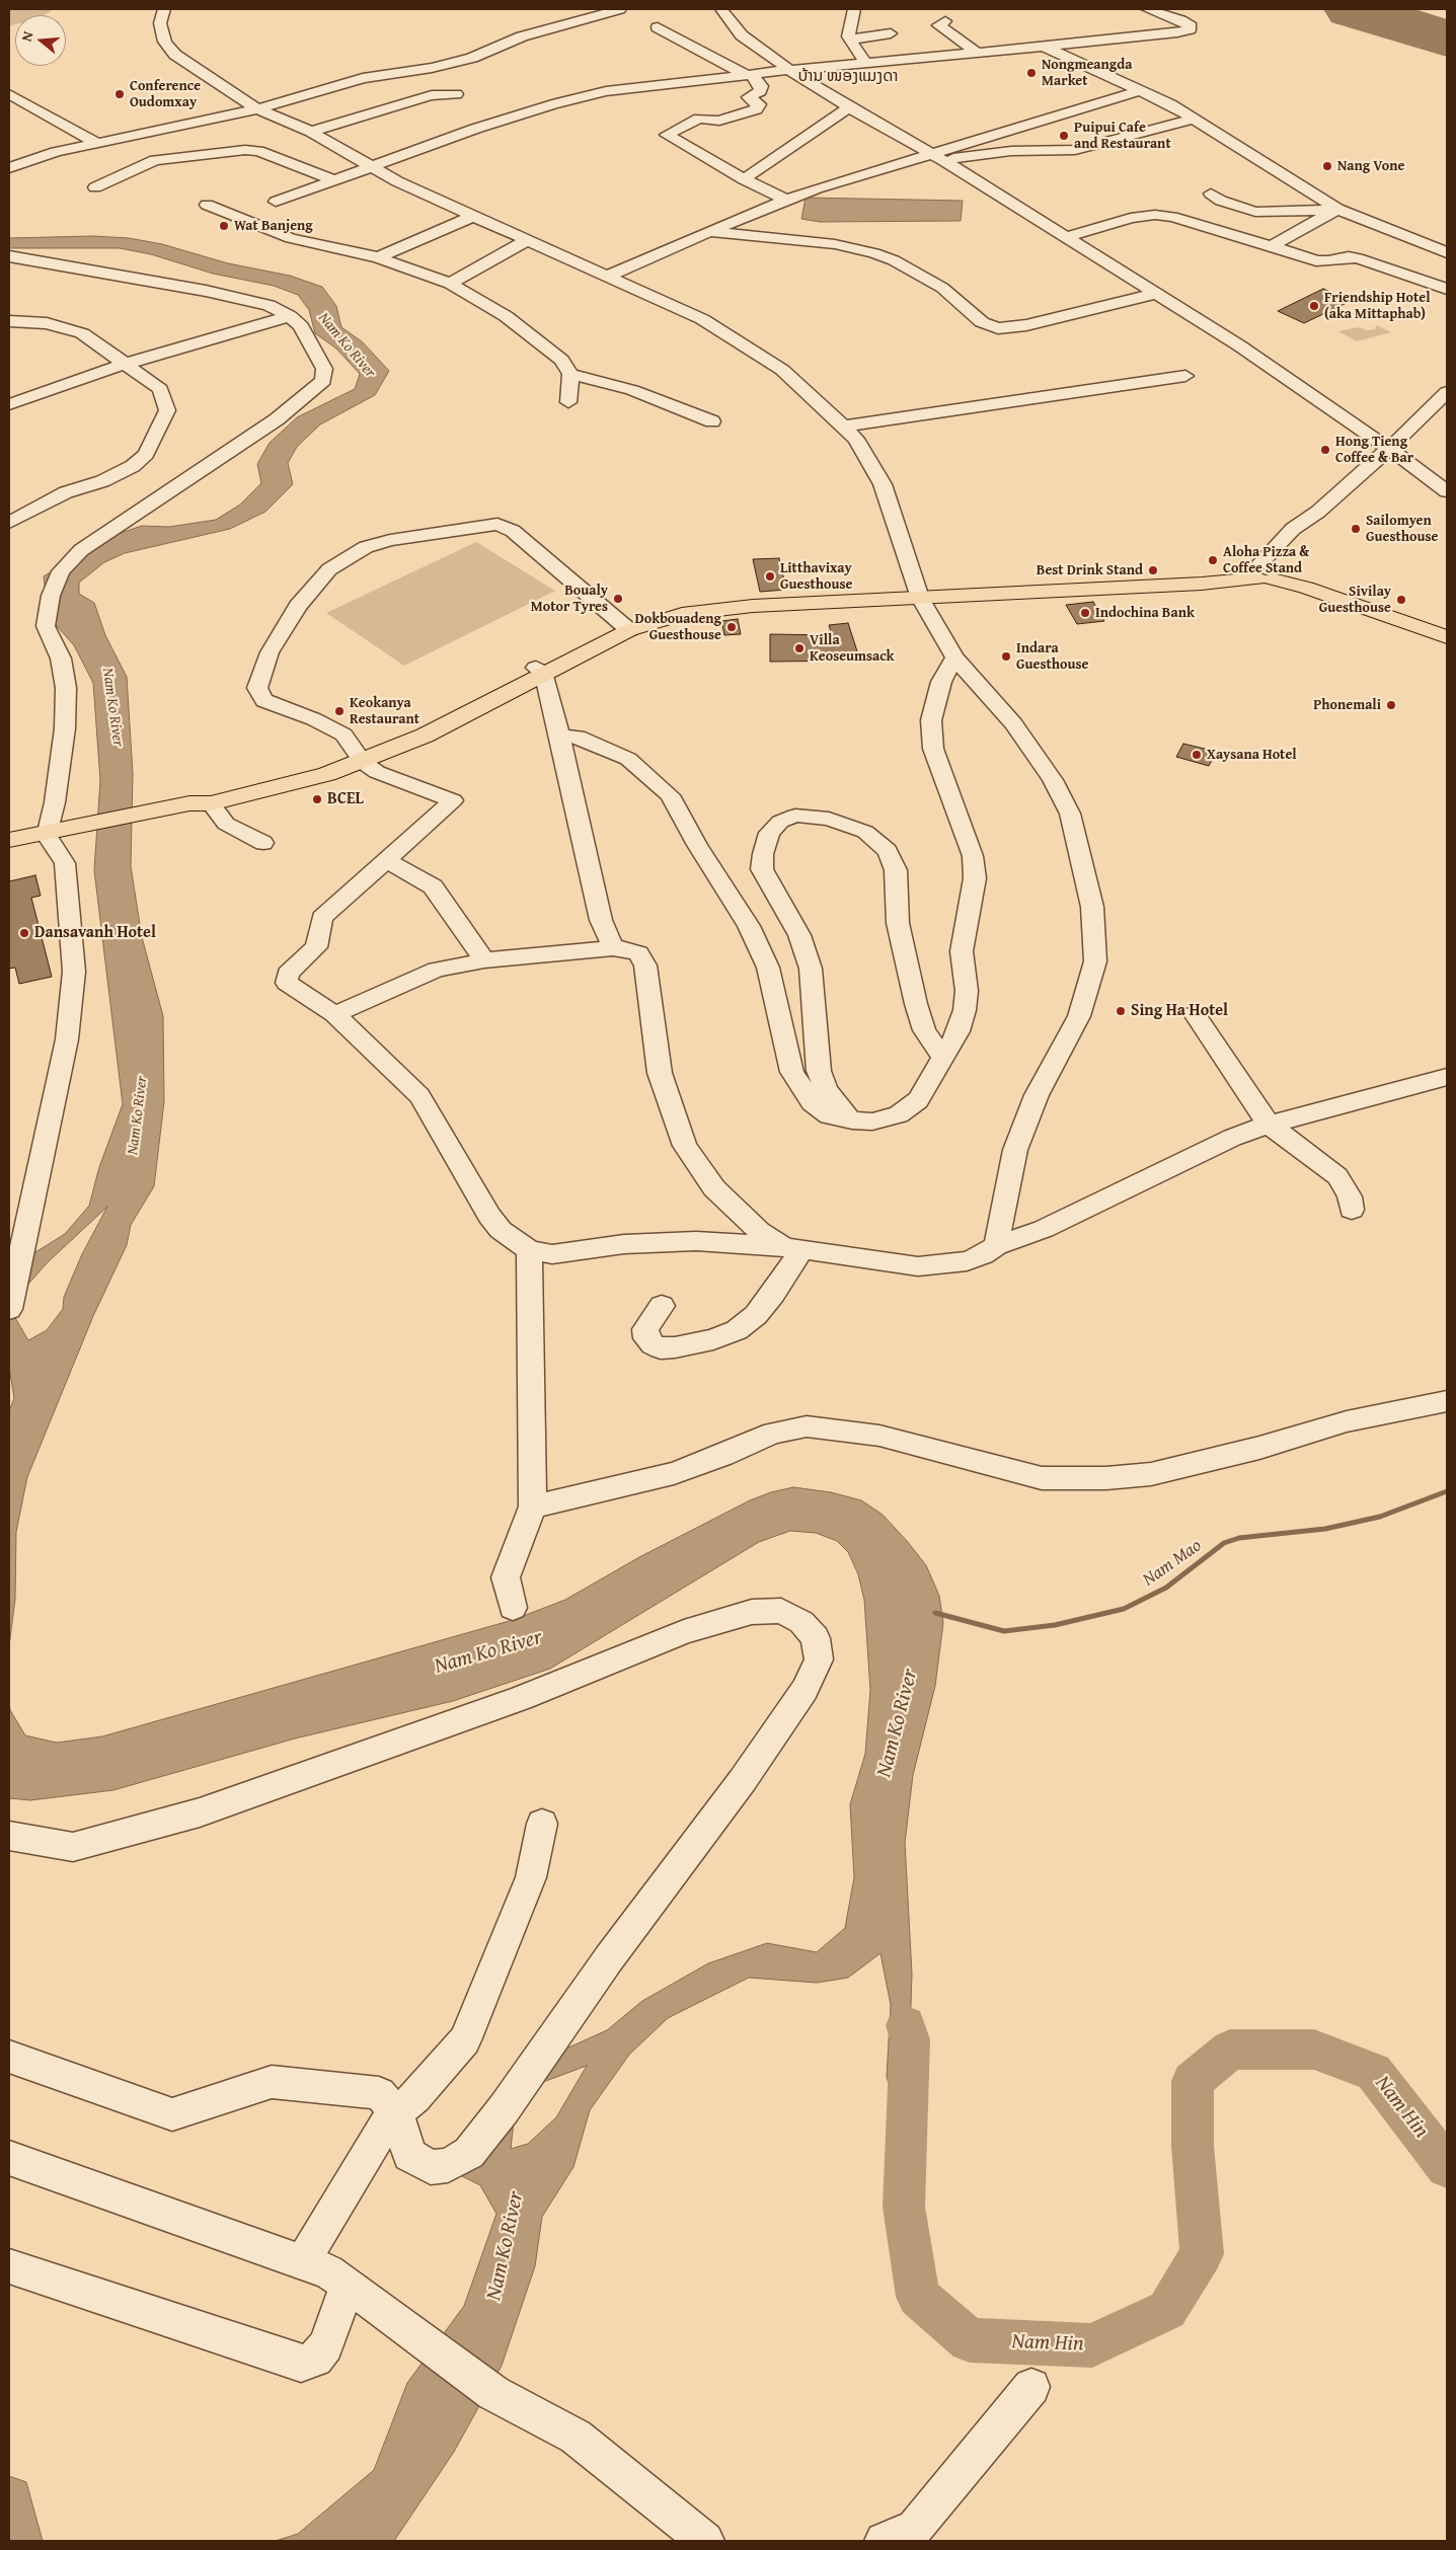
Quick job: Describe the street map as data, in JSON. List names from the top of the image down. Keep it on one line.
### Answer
{"districts":["ບ້ານ ໜອງແມງດາ"],"water":["Nam Ko River","Nam Mao","Nam Hin"],"places":["Nongmeangda Market","Conference Oudomxay","Puipui Cafe and Restaurant","Nang Vone","Wat Banjeng","Friendship Hotel (aka Mittaphab)","Hong Tieng Coffee & Bar","Sailomyen Guesthouse","Aloha Pizza & Coffee Stand","Best Drink Stand","Litthavixay Guesthouse","Boualy Motor Tyres","Sivilay Guesthouse","Indochina Bank","Dokbouadeng Guesthouse","Villa Keoseumsack","Indara Guesthouse","Phonemali","Keokanya Restaurant","Xaysana Hotel","BCEL","Dansavanh Hotel","Sing Ha Hotel"],"north":"left"}
